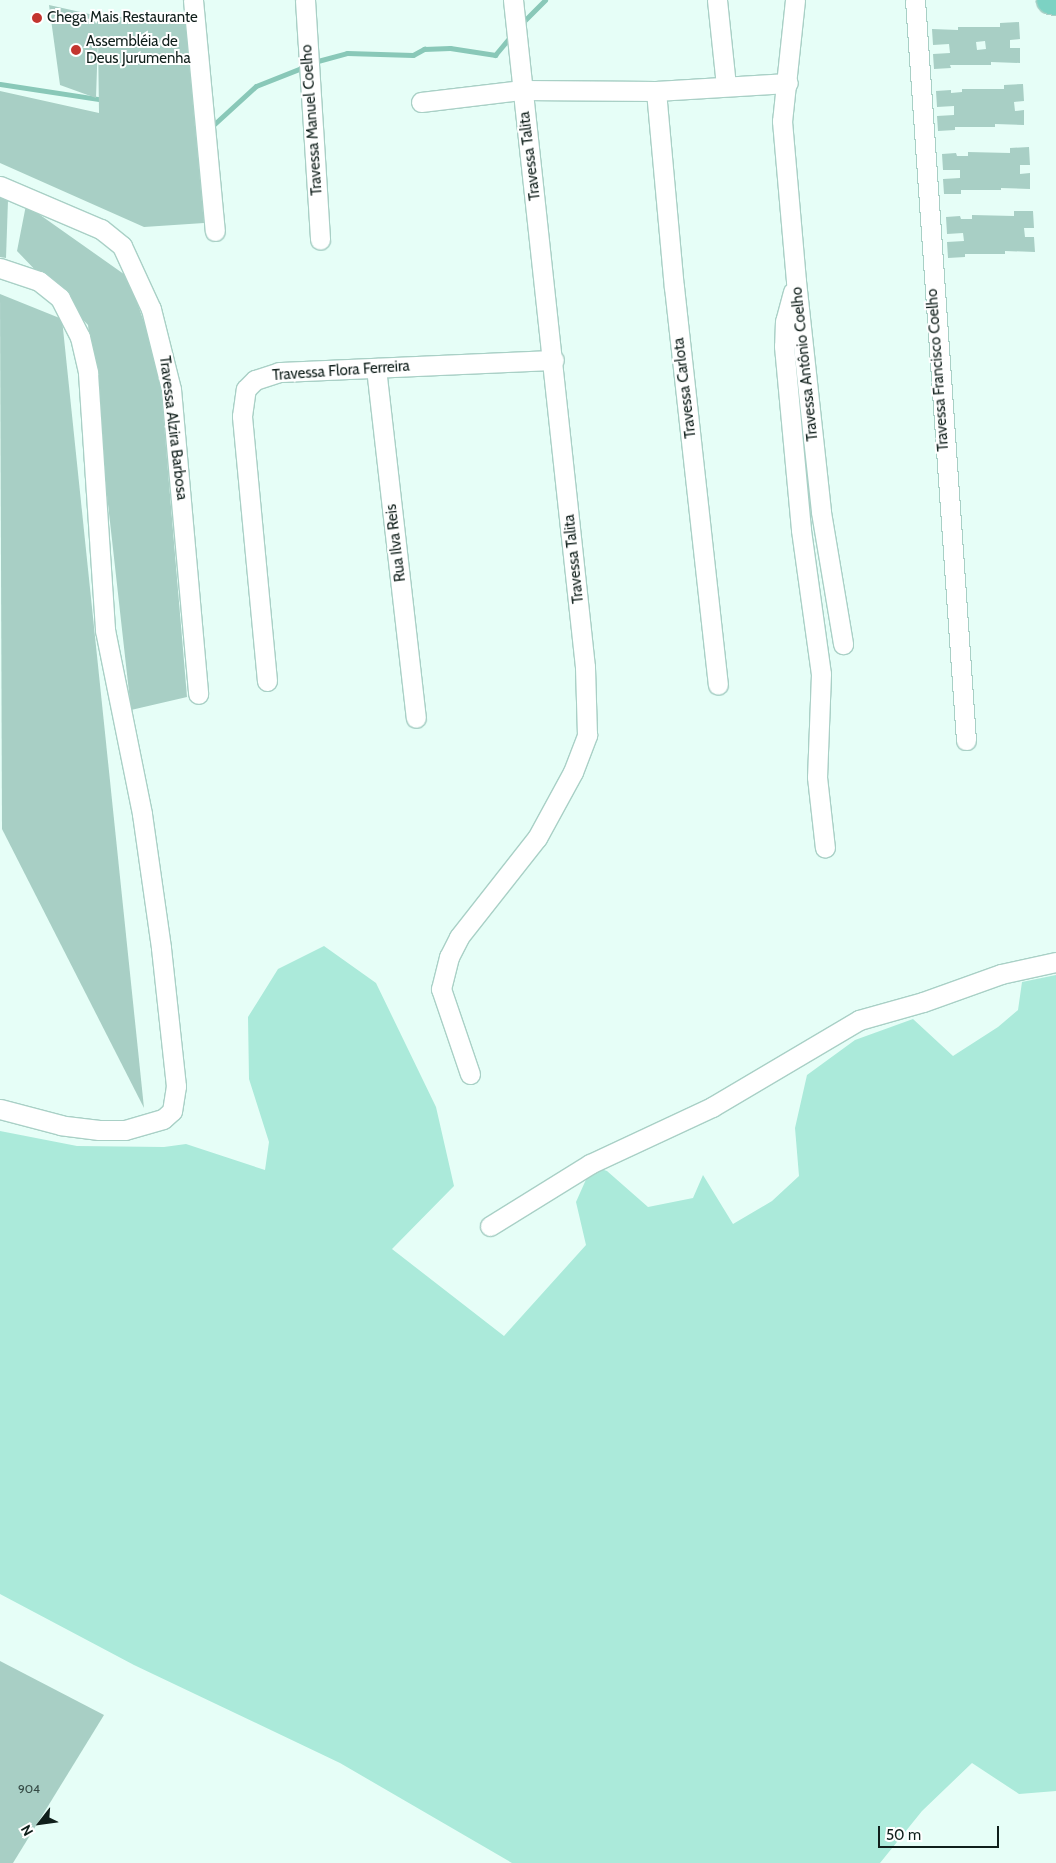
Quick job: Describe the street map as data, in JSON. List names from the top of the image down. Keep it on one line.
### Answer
{"streets":{"street":["Travessa Manuel Coelho","Travessa Talita","Travessa Antônio Coelho","Travessa Francisco Coelho","Travessa Flora Ferreira","Travessa Carlota","Travessa Alzira Barbosa","Rua Ilva Reis"]},"crossings":[["Travessa Talita","Travessa Flora Ferreira"],["Travessa Flora Ferreira","Rua Ilva Reis"]],"places":["Chega Mais Restaurante","Assembléia de Deus Jurumenha"],"house_numbers":["904"],"scale_bar":"50 m","north":"bottom left"}
